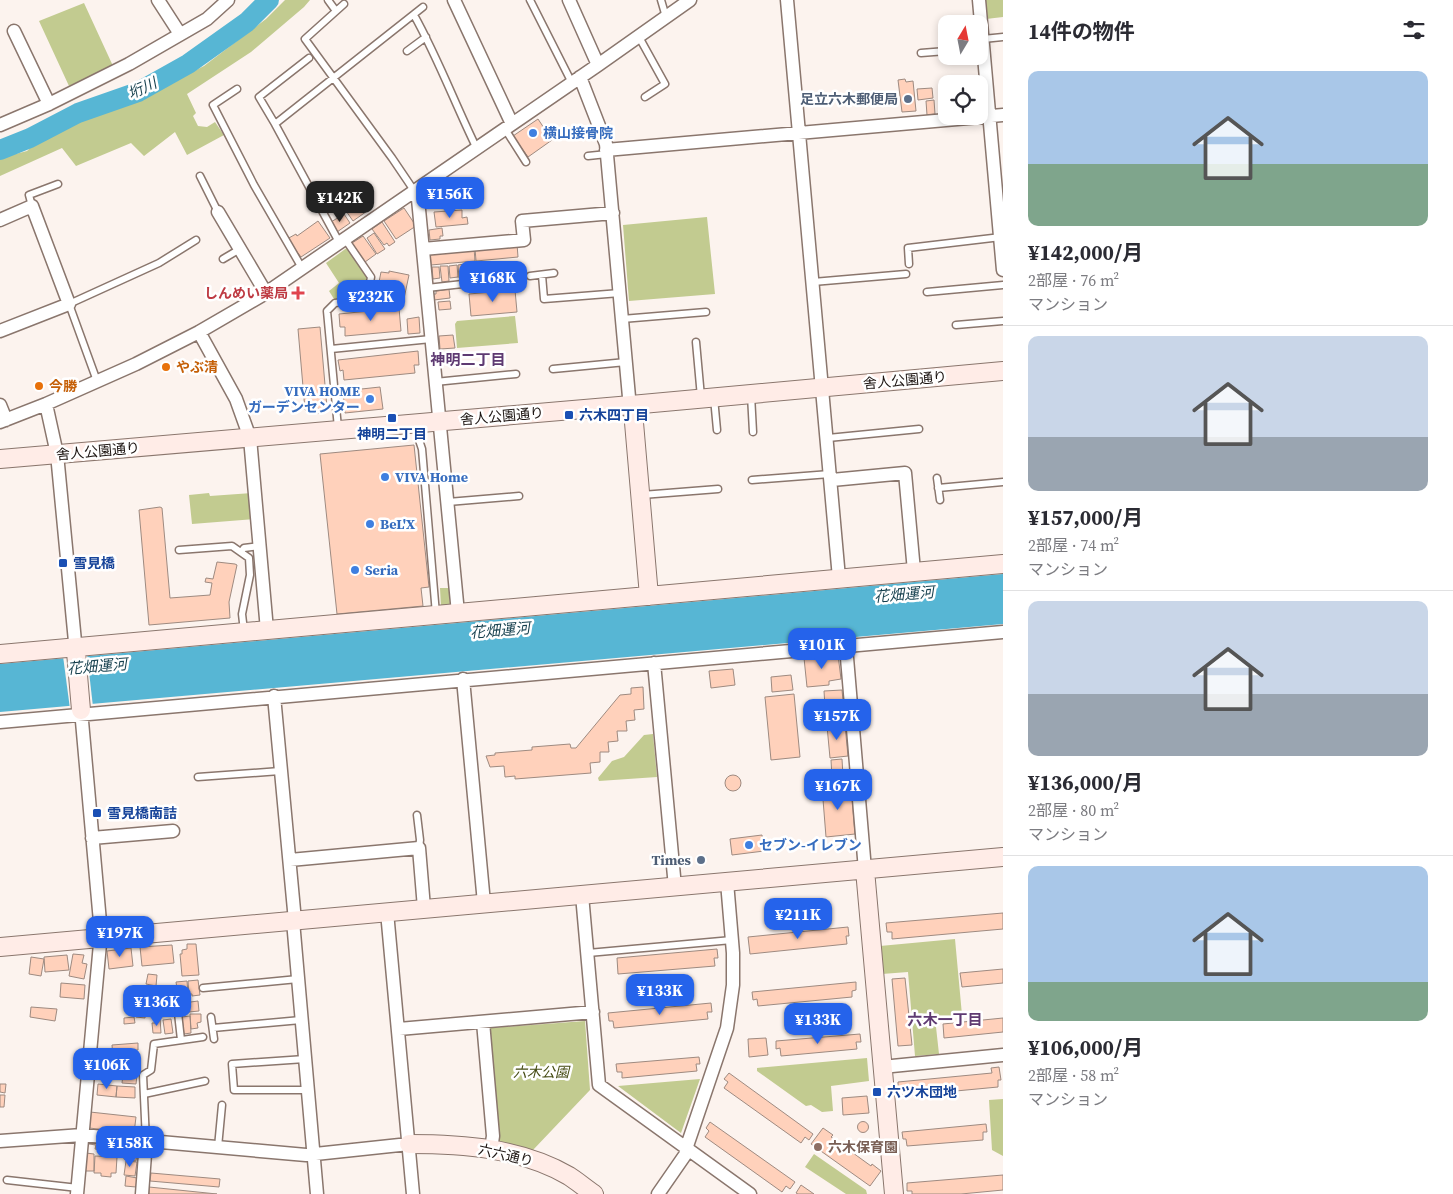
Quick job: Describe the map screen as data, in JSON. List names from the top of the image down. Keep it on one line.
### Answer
{"streets":{"street":["舎人公園通り","六六通り"]},"districts":["神明二丁目","六木一丁目"],"water":["垳川","花畑運河"],"parks":["六木公園"],"places":{"other":["足立六木郵便局","横山接骨院","やぶ清","今勝","VIVA HOME ガーデンセンター","VIVA Home","BeL'X","Seria","セブン-イレブン","Times","六木保育園"],"health":["しんめい薬局"],"transit":["六木四丁目","神明二丁目","雪見橋","雪見橋南詰","六ツ木団地"]},"north":"top","page":{"heading":"14件の物件","list":[{"name":"¥142,000/月","note":"2部屋 · 76 m² · マンション"},{"name":"¥157,000/月","note":"2部屋 · 74 m² · マンション"},{"name":"¥136,000/月","note":"2部屋 · 80 m² · マンション"},{"name":"¥106,000/月","note":"2部屋 · 58 m² · マンション"}],"price":["¥156K","¥142K","¥168K","¥232K","¥101K","¥157K","¥167K","¥211K","¥197K","¥133K","¥136K","¥133K","¥106K","¥158K"]}}
